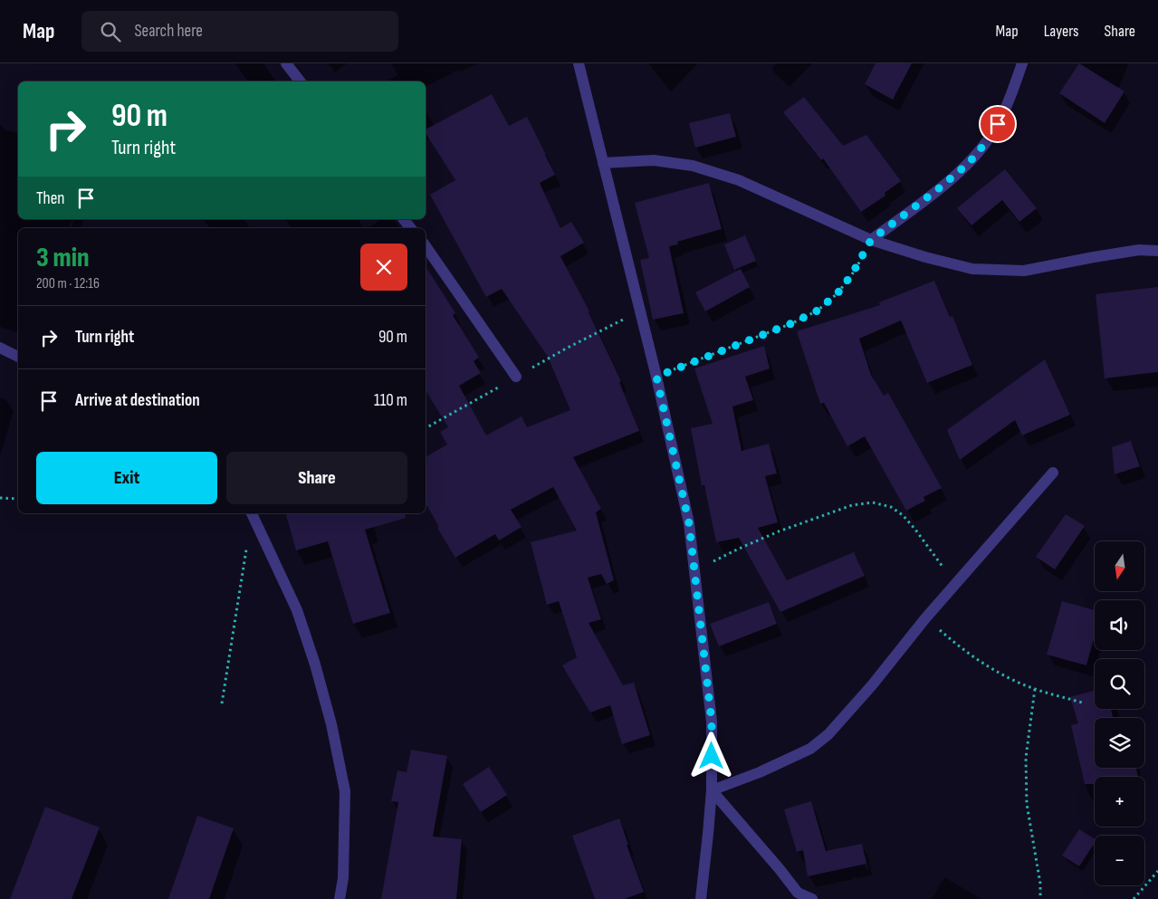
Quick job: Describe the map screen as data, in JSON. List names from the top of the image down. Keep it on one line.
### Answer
{"north":"bottom","page":{"header":"Map","search":"Search here","nav":["Map","Layers","Share"],"turn":["90 m","Turn right"],"then":"Then","heading":["3 min","200 m · 12:16"],"list":[{"name":"Turn right","value":"90 m"},{"name":"Arrive at destination","value":"110 m"}],"buttons":["Exit","Share"],"map_buttons":["+","−"]}}
